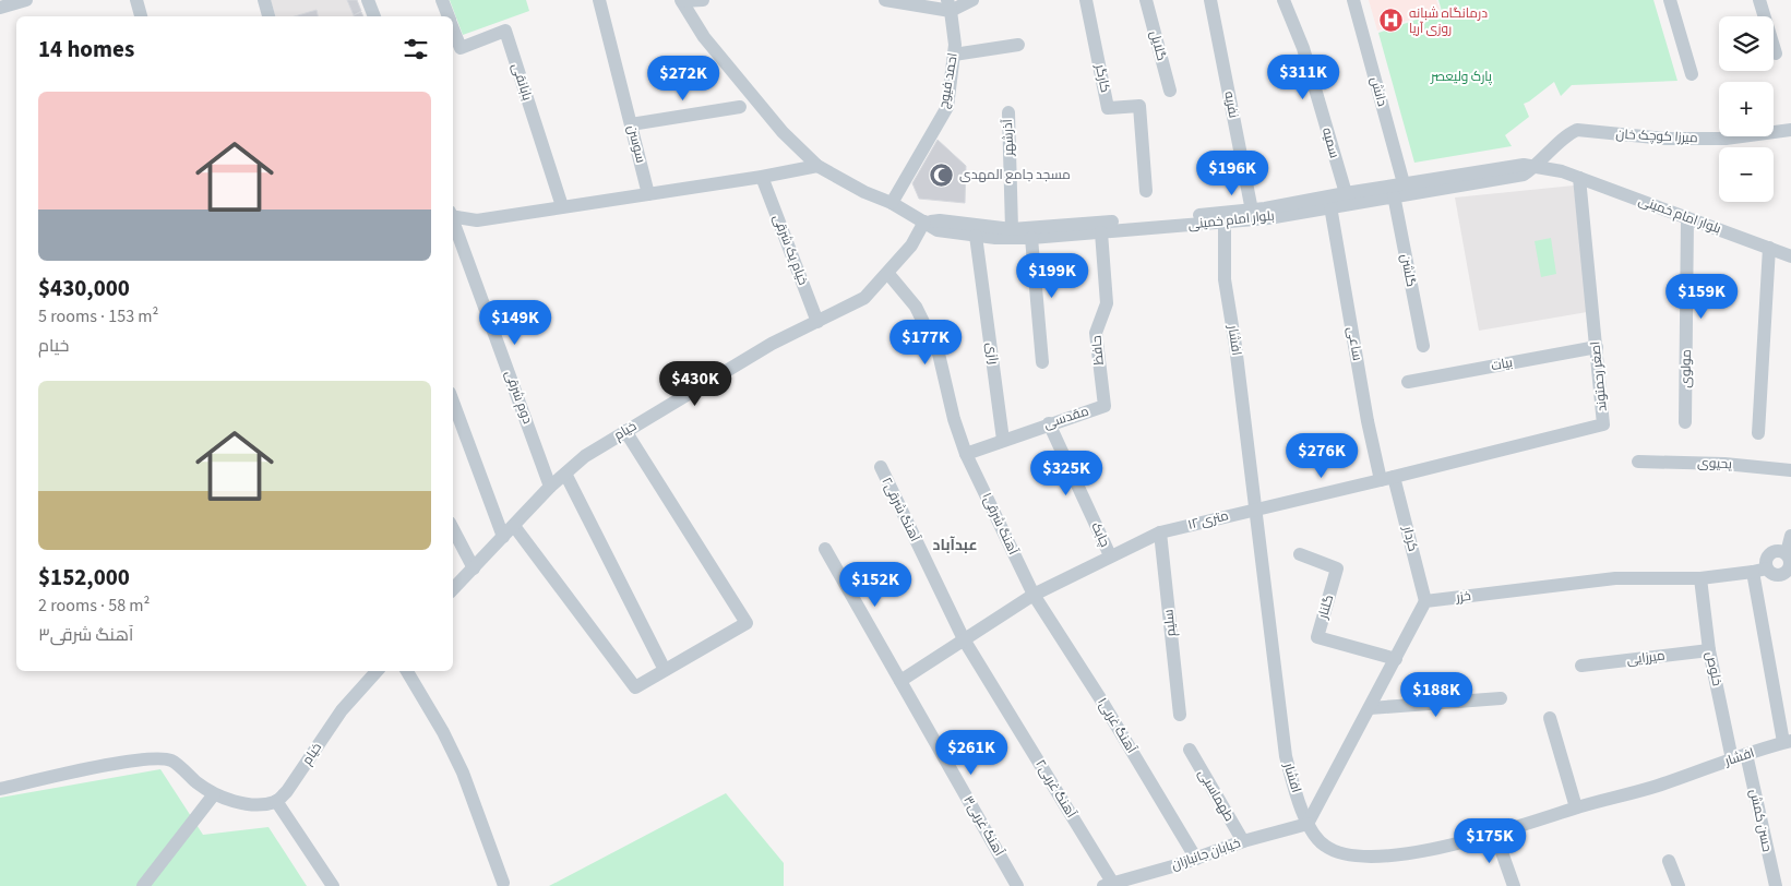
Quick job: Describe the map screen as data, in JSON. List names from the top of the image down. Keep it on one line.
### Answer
{"streets":{"street":["گلایل","کارگر","احمد فیوج","بابانقی","دانش","نفریه","میرزا کوچک خان","آذرشهر","سمیه","سوسن","بلوار امام خمینی","خیام یک شرقی","گلشن","افشار","ساعی","حافظ","رازی","بیات","مولوی","اصغر رحمتوند","دوم شرقی","مقدسی","خیام","یحیوی","آهنگ شرقی۲","۱۲ متری","آهنگ شرقی۱","چابک","کردار","خزر","گلنار","سلیم","میرزایی","خلوص","آهنگ غربی۱","آهنگ غربی۲","طهماسبی","حسن کمش","آهنگ غربی۳","خیابان جانبازان"]},"crossings":[["احمد فیوج","بلوار امام خمینی"],["دانش","بلوار امام خمینی"],["نفریه","بلوار امام خمینی"],["میرزا کوچک خان","بلوار امام خمینی"],["آذرشهر","بلوار امام خمینی"],["سمیه","بلوار امام خمینی"],["بلوار امام خمینی","گلشن"],["بلوار امام خمینی","افشار"],["بلوار امام خمینی","ساعی"],["بلوار امام خمینی","حافظ"],["بلوار امام خمینی","رازی"],["بلوار امام خمینی","مولوی"],["بلوار امام خمینی","اصغر رحمتوند"],["بلوار امام خمینی","خیام"],["خیام یک شرقی","خیام"],["افشار","۱۲ متری"],["افشار","خلوص"],["افشار","حسن کمش"],["افشار","خیابان جانبازان"],["ساعی","اصغر رحمتوند"],["ساعی","۱۲ متری"],["ساعی","کردار"],["حافظ","مقدسی"],["رازی","مقدسی"],["بیات","اصغر رحمتوند"],["اصغر رحمتوند","۱۲ متری"],["اصغر رحمتوند","کردار"],["دوم شرقی","خیام"],["مقدسی","آهنگ شرقی۱"],["مقدسی","چابک"],["خیام","آهنگ شرقی۱"],["آهنگ شرقی۲","۱۲ متری"],["آهنگ شرقی۲","آهنگ غربی۲"],["۱۲ متری","آهنگ شرقی۱"],["۱۲ متری","چابک"],["۱۲ متری","کردار"],["۱۲ متری","سلیم"],["۱۲ متری","آهنگ غربی۱"],["۱۲ متری","آهنگ غربی۲"],["۱۲ متری","آهنگ غربی۳"],["آهنگ شرقی۱","آهنگ غربی۱"],["کردار","خزر"],["خزر","خلوص"],["میرزایی","خلوص"],["آهنگ غربی۱","خیابان جانبازان"],["آهنگ غربی۲","خیابان جانبازان"],["طهماسبی","خیابان جانبازان"]],"districts":["عبدآباد"],"parks":["پارک ولیعصر"],"places":{"hospital":["درمانگاه شبانه روزی آریا"],"mosque":["مسجد جامع المهدی"]},"page":{"map_buttons":["+","−"],"heading":"14 homes","price":["$311K","$272K","$196K","$199K","$159K","$149K","$177K","$430K","$276K","$325K","$152K","$188K","$261K","$175K"],"list":[{"name":"$430,000","note":"5 rooms · 153 m² · خیام"},{"name":"$152,000","note":"2 rooms · 58 m² · آهنگ شرقی۳"}]}}
